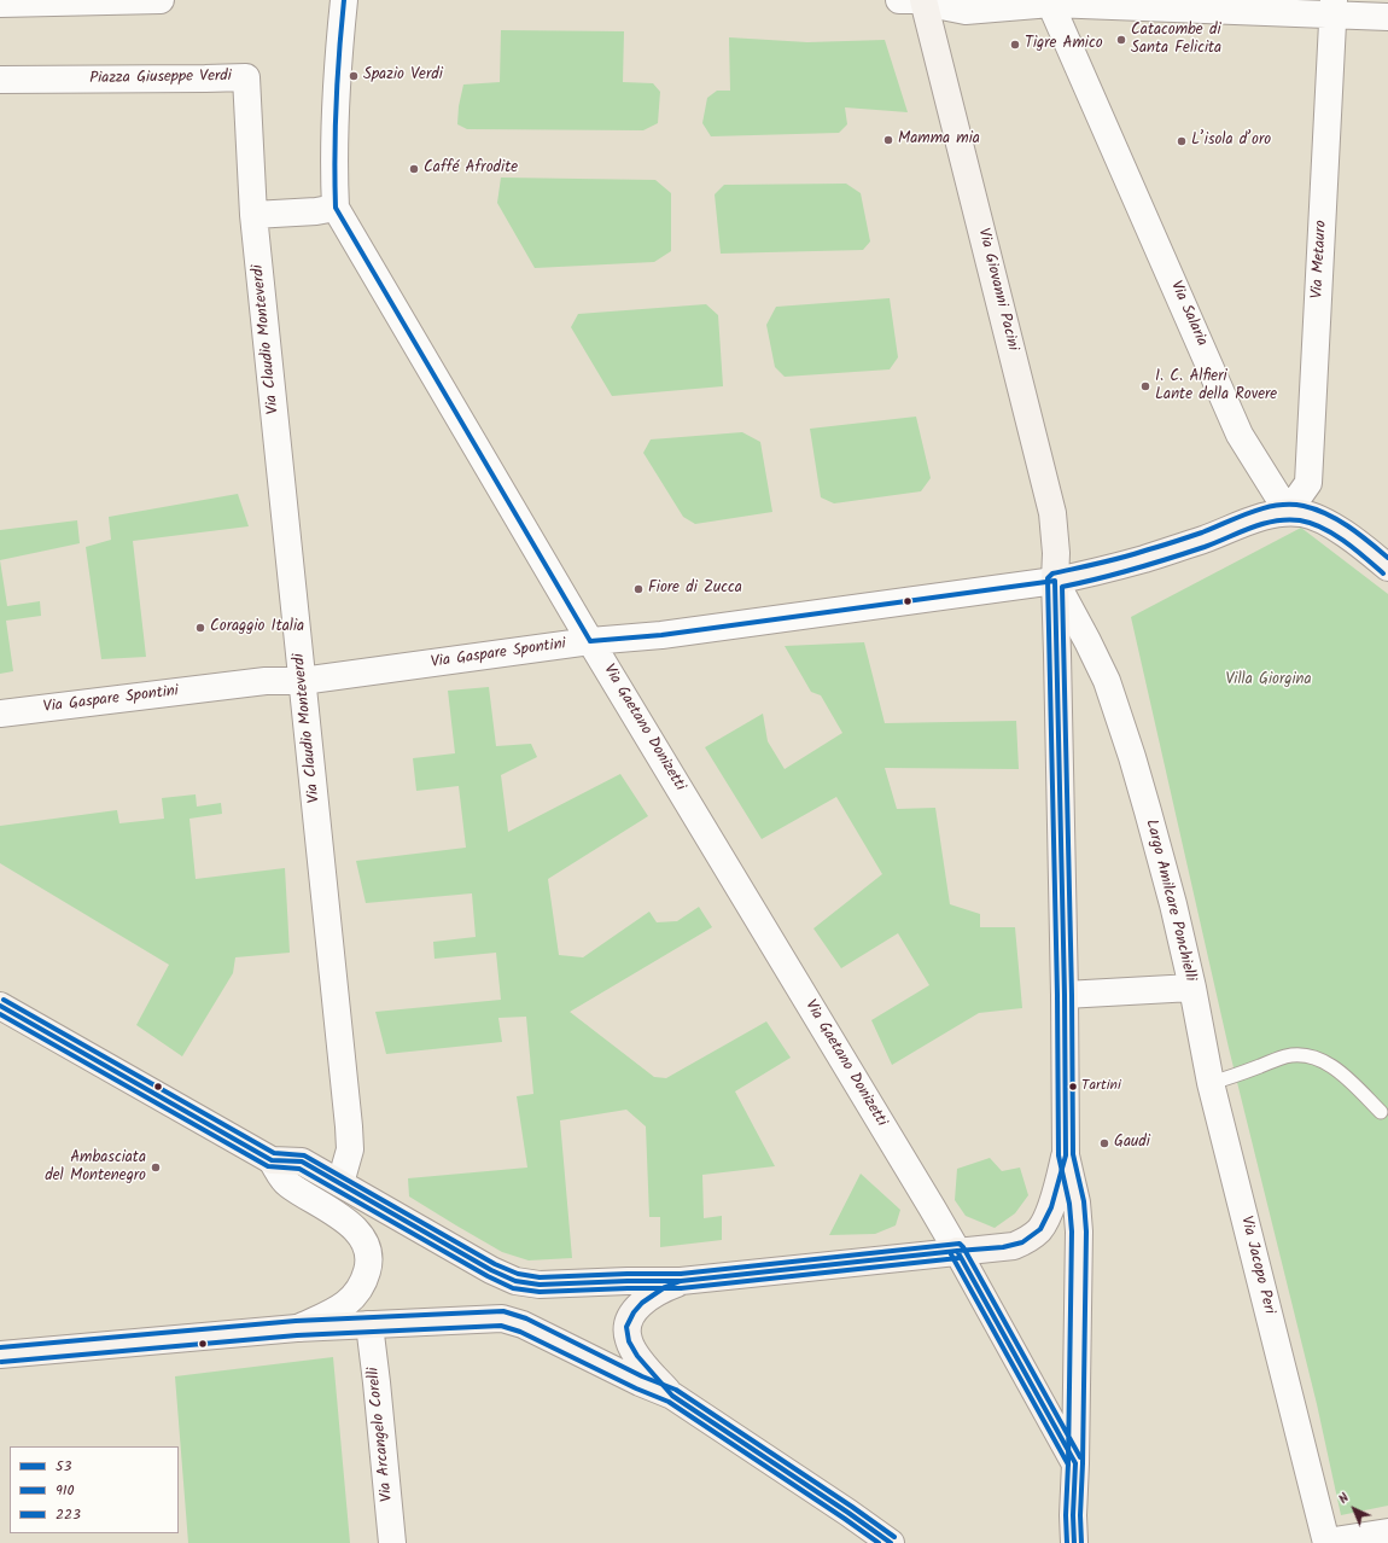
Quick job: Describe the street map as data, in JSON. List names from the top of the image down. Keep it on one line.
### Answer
{"streets":{"main road":["Via Giovanni Pacini"],"street":["Piazza Giuseppe Verdi","Via Metauro","Via Salaria","Via Claudio Monteverdi","Via Gaspare Spontini","Via Gaetano Donizetti","Largo Amilcare Ponchielli","Via Jacopo Peri","Via Arcangelo Corelli"]},"crossings":[["Piazza Giuseppe Verdi","Via Claudio Monteverdi"],["Via Metauro","Via Salaria"],["Via Giovanni Pacini","Via Gaspare Spontini"],["Via Giovanni Pacini","Largo Amilcare Ponchielli"],["Via Claudio Monteverdi","Via Gaspare Spontini"],["Via Gaspare Spontini","Via Gaetano Donizetti"],["Via Gaspare Spontini","Largo Amilcare Ponchielli"],["Largo Amilcare Ponchielli","Via Jacopo Peri"]],"parks":["Villa Giorgina"],"places":["Catacombe di Santa Felicita","Tigre Amico","Spazio Verdi","Mamma mia","L’isola d’oro","Caffé Afrodite","I. C. Alfieri Lante della Rovere","Fiore di Zucca","Coraggio Italia","Tartini","Gaudi","Ambasciata del Montenegro"],"lines":["transit line 53","transit line 223","transit line 910"],"legend":["53","910","223"],"north":"top left"}
